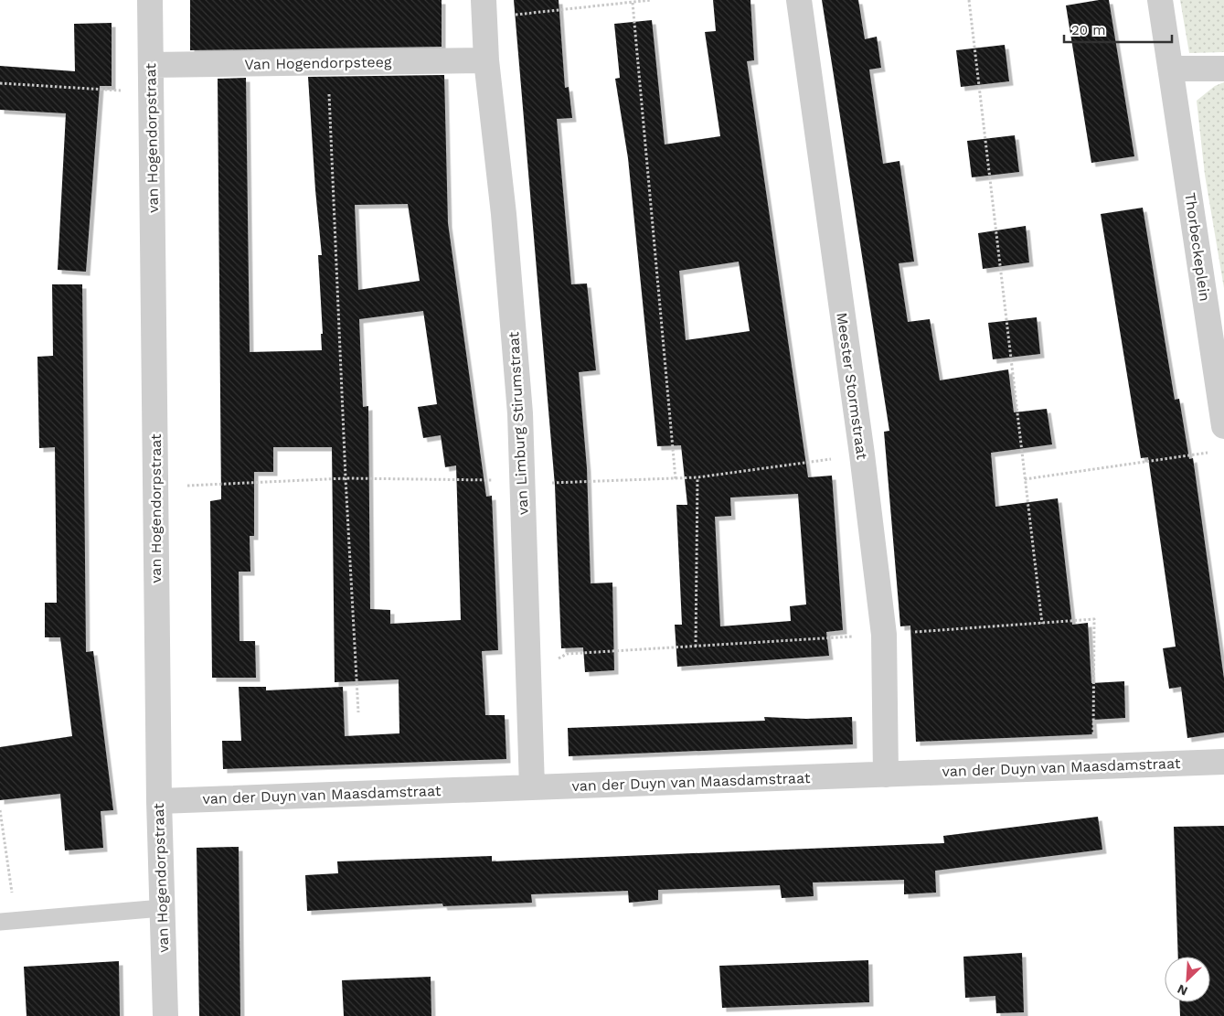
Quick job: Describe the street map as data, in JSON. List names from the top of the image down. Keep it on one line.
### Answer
{"streets":{"street":["Van Hogendorpsteeg","van Hogendorpstraat","Thorbeckeplein","Meester Stormstraat","van Limburg Stirumstraat","van der Duyn van Maasdamstraat"]},"crossings":[["Van Hogendorpsteeg","van Hogendorpstraat"],["Van Hogendorpsteeg","van Limburg Stirumstraat"],["van Hogendorpstraat","van der Duyn van Maasdamstraat"],["Meester Stormstraat","van der Duyn van Maasdamstraat"],["van Limburg Stirumstraat","van der Duyn van Maasdamstraat"]],"scale_bar":"20 m","north":"bottom left"}
